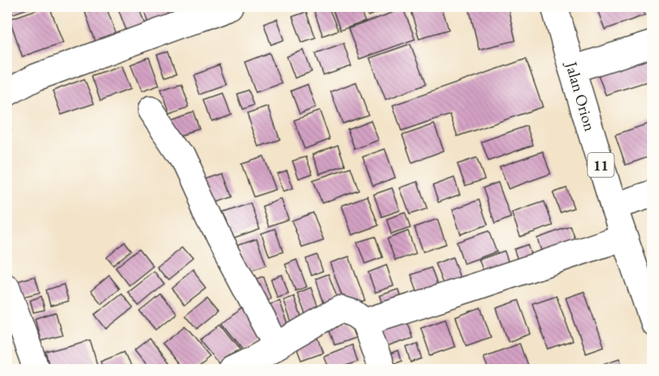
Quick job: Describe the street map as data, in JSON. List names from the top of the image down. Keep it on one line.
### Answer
{"streets":{"main road":["Jalan Orion","11"]}}
